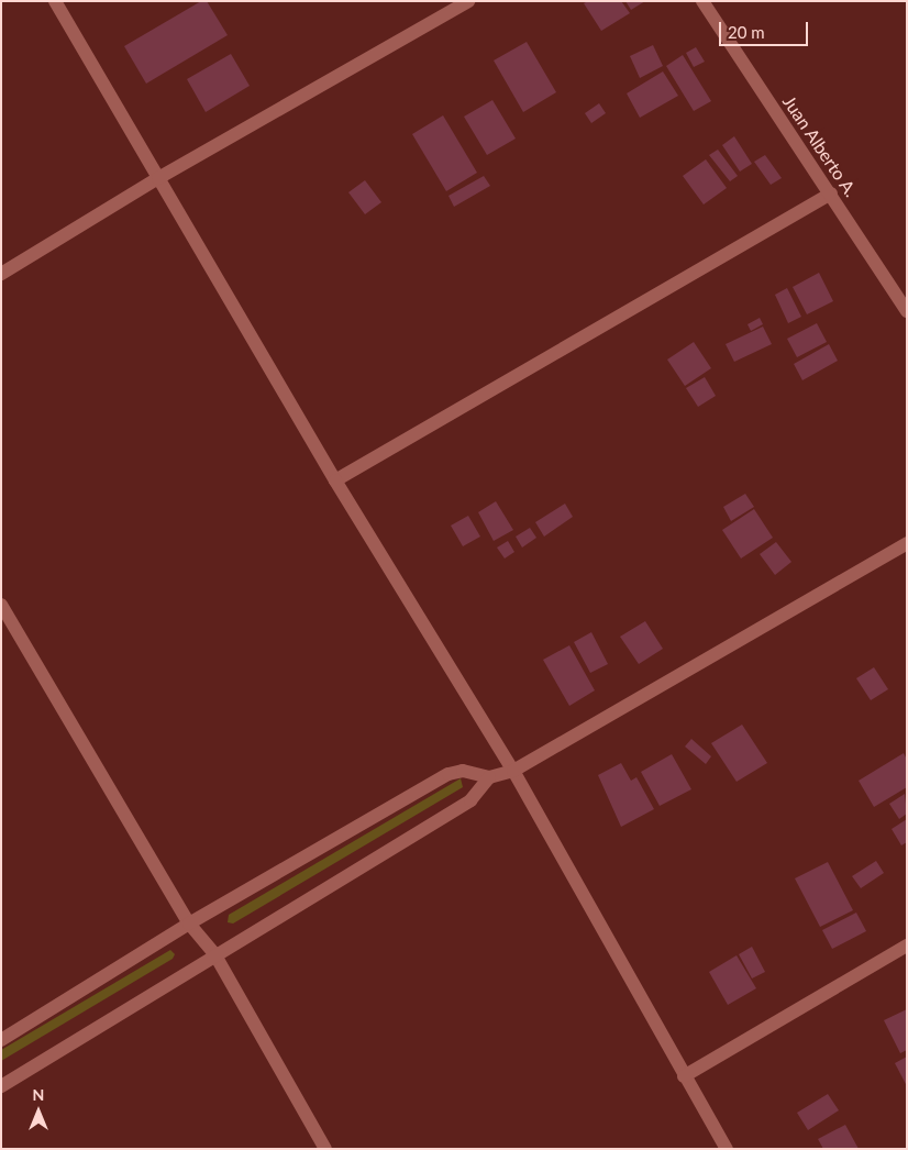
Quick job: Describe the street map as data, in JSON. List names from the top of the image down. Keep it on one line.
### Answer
{"streets":{"street":["Juan Alberto A."]},"scale_bar":"20 m","north":"top"}
